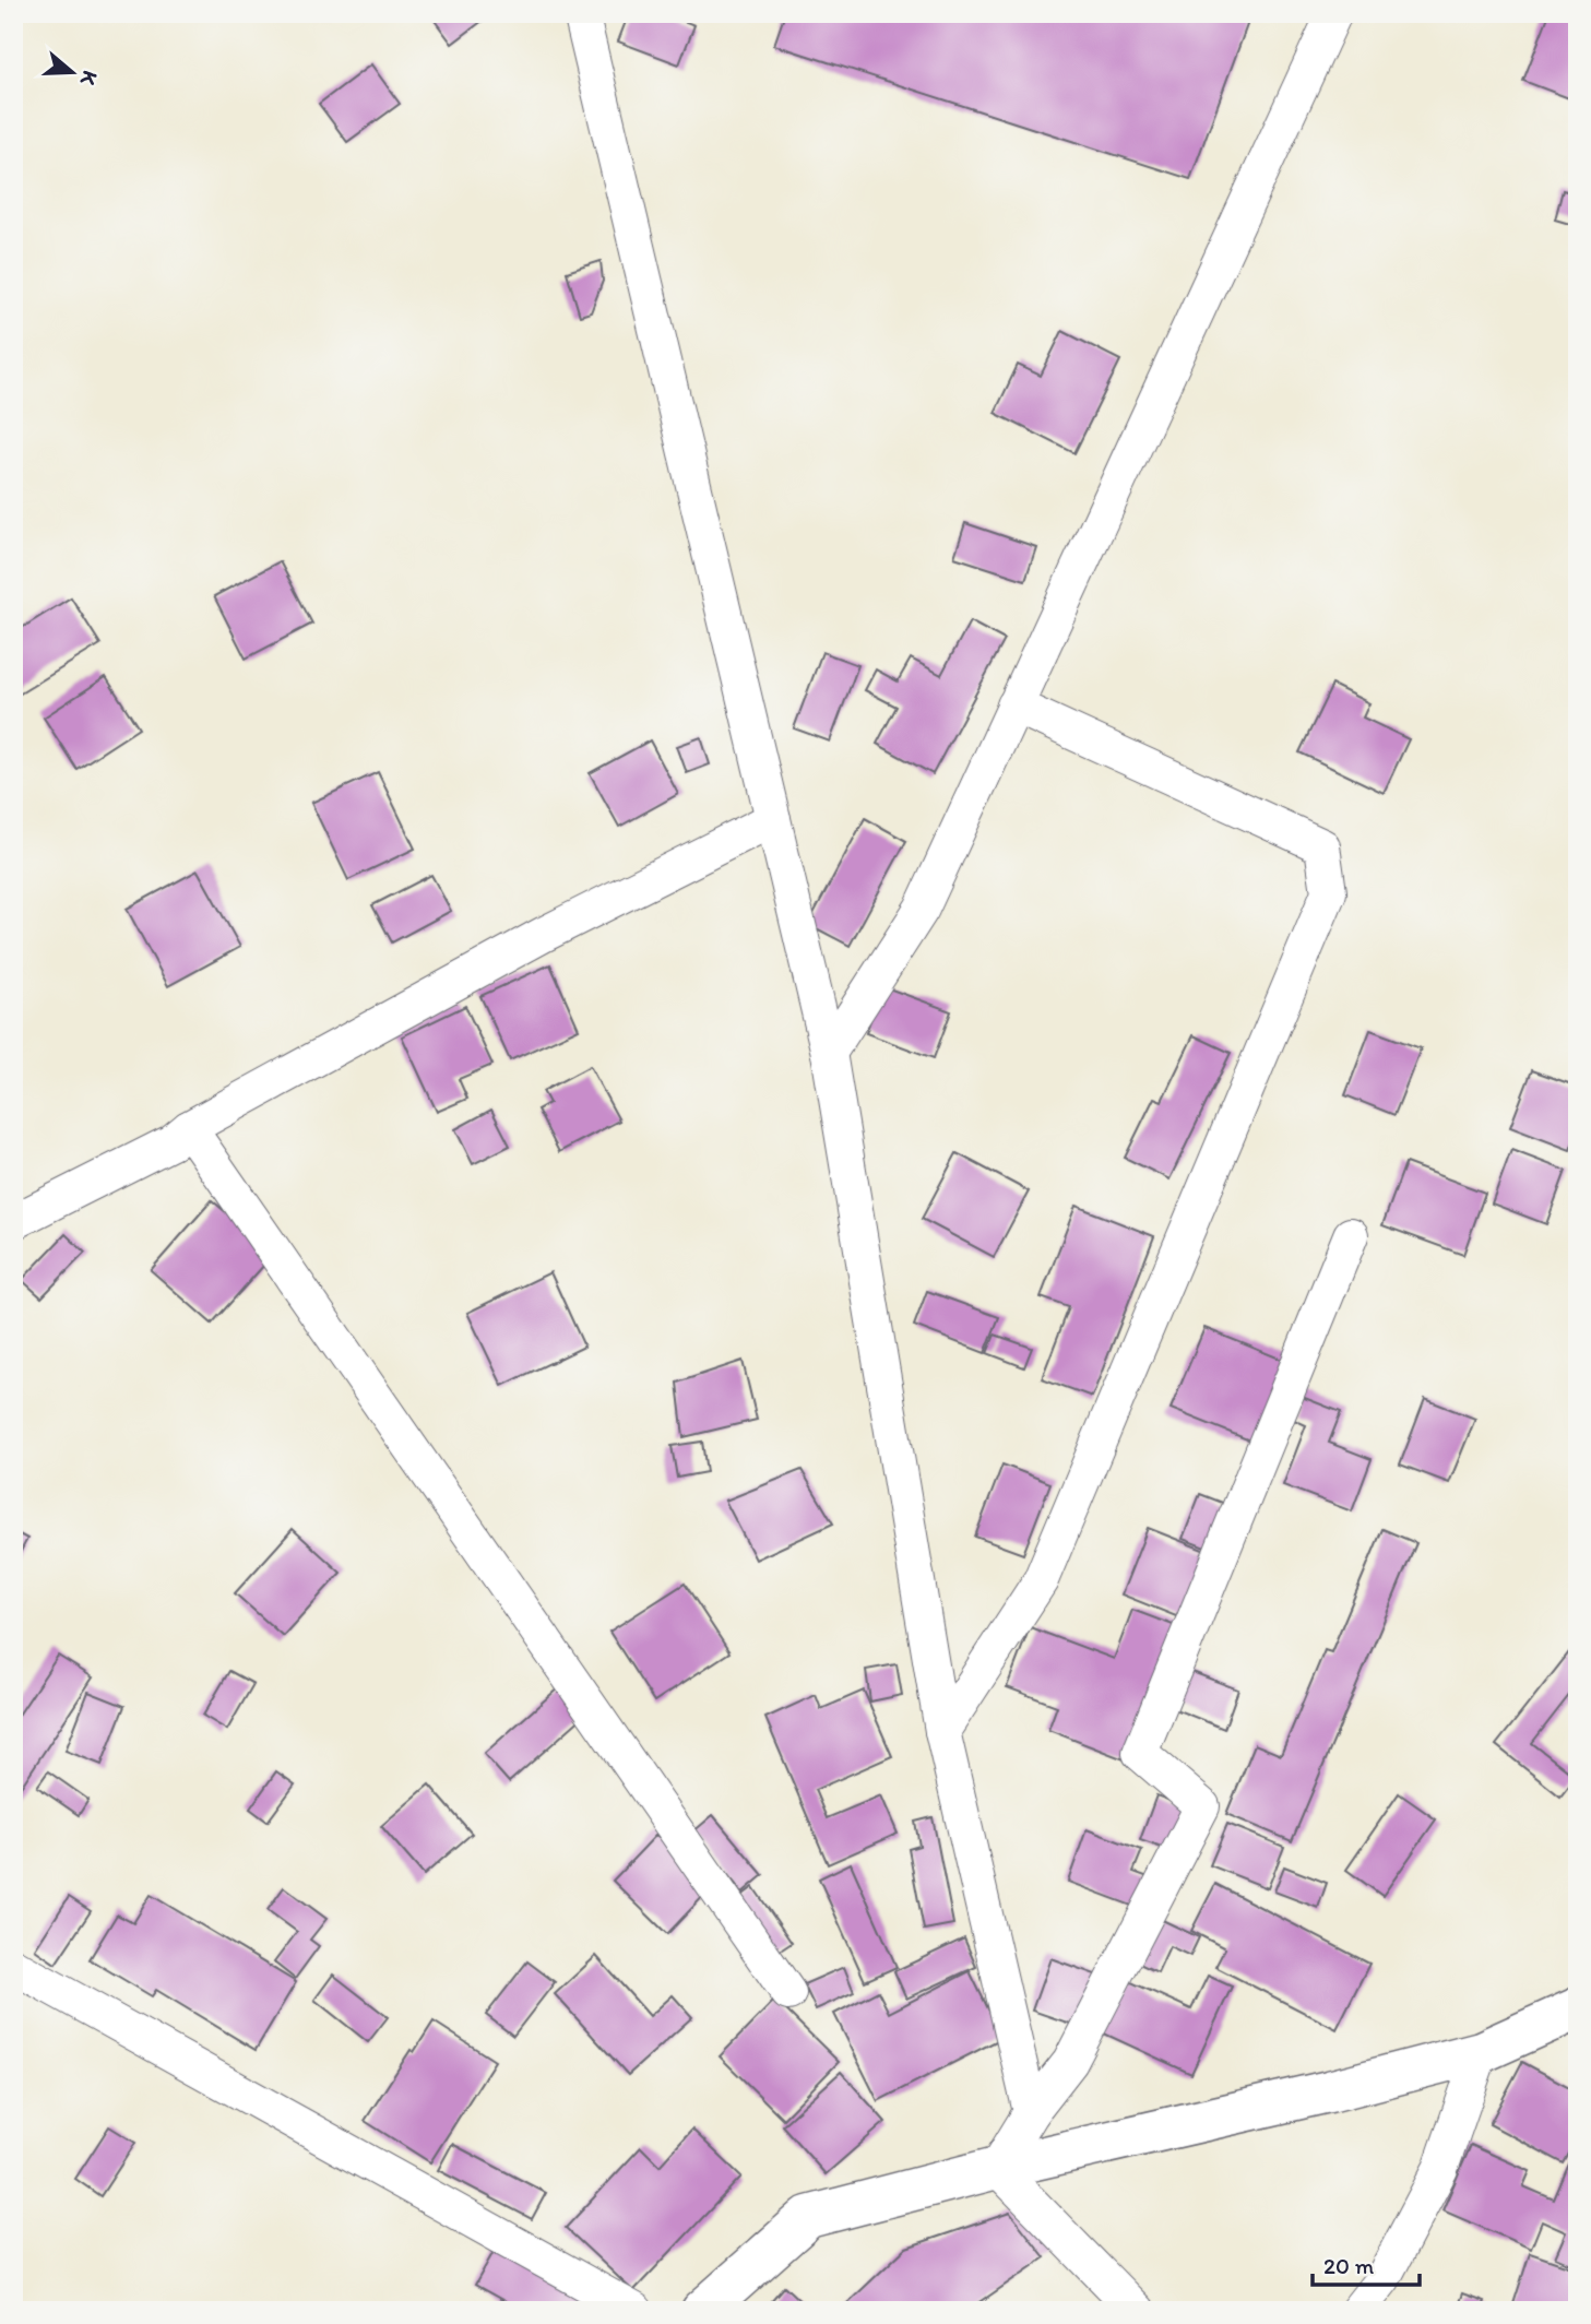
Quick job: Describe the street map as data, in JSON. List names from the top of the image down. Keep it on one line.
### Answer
{"scale_bar":"20 m","north":"right"}
